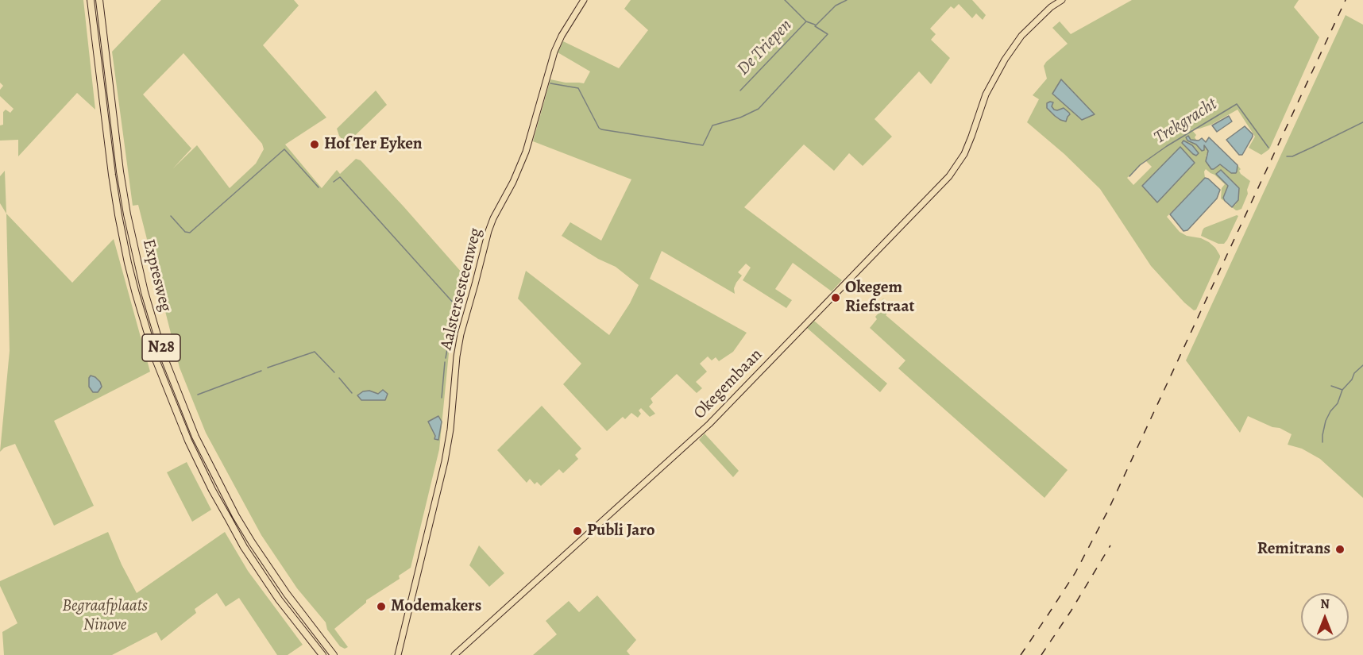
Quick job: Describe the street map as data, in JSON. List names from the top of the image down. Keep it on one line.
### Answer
{"streets":{"highway":["Expresweg","N28"],"main road":["Aalstersesteenweg","Okegembaan"]},"water":["De Triepen","Trekgracht"],"parks":["Begraafplaats Ninove"],"places":["Hof Ter Eyken","Okegem Riefstraat","Publi Jaro","Remitrans","Modemakers"],"north":"top"}
